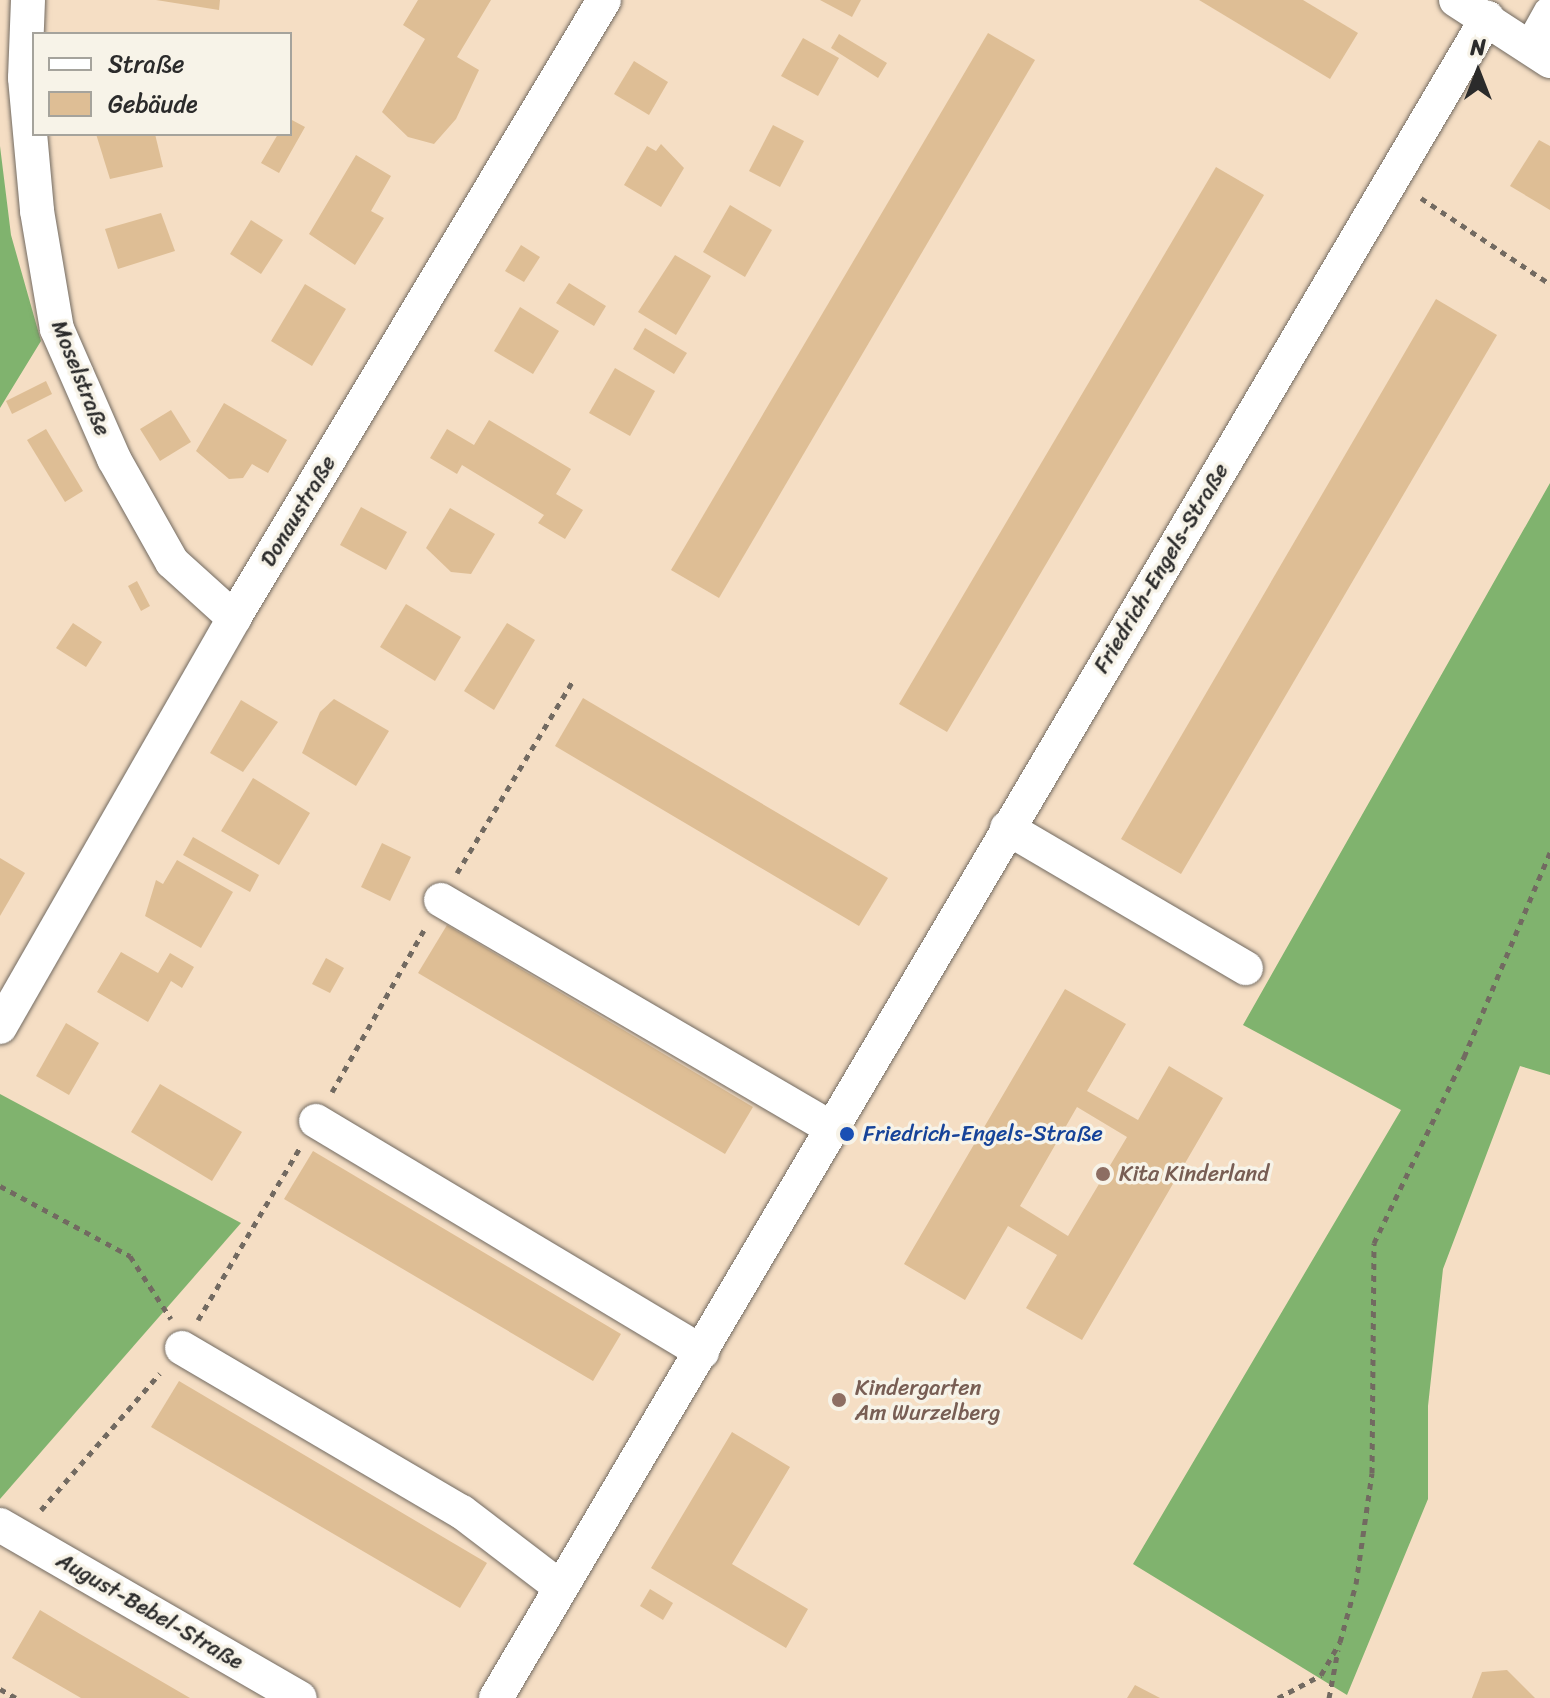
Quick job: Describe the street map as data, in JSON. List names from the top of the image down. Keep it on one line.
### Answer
{"streets":{"street":["Moselstraße","Donaustraße","Friedrich-Engels-Straße","August-Bebel-Straße"]},"crossings":[["Moselstraße","Donaustraße"]],"places":["Friedrich-Engels-Straße","Kita Kinderland","Kindergarten Am Wurzelberg"],"legend":["Straße","Gebäude"],"north":"top"}
